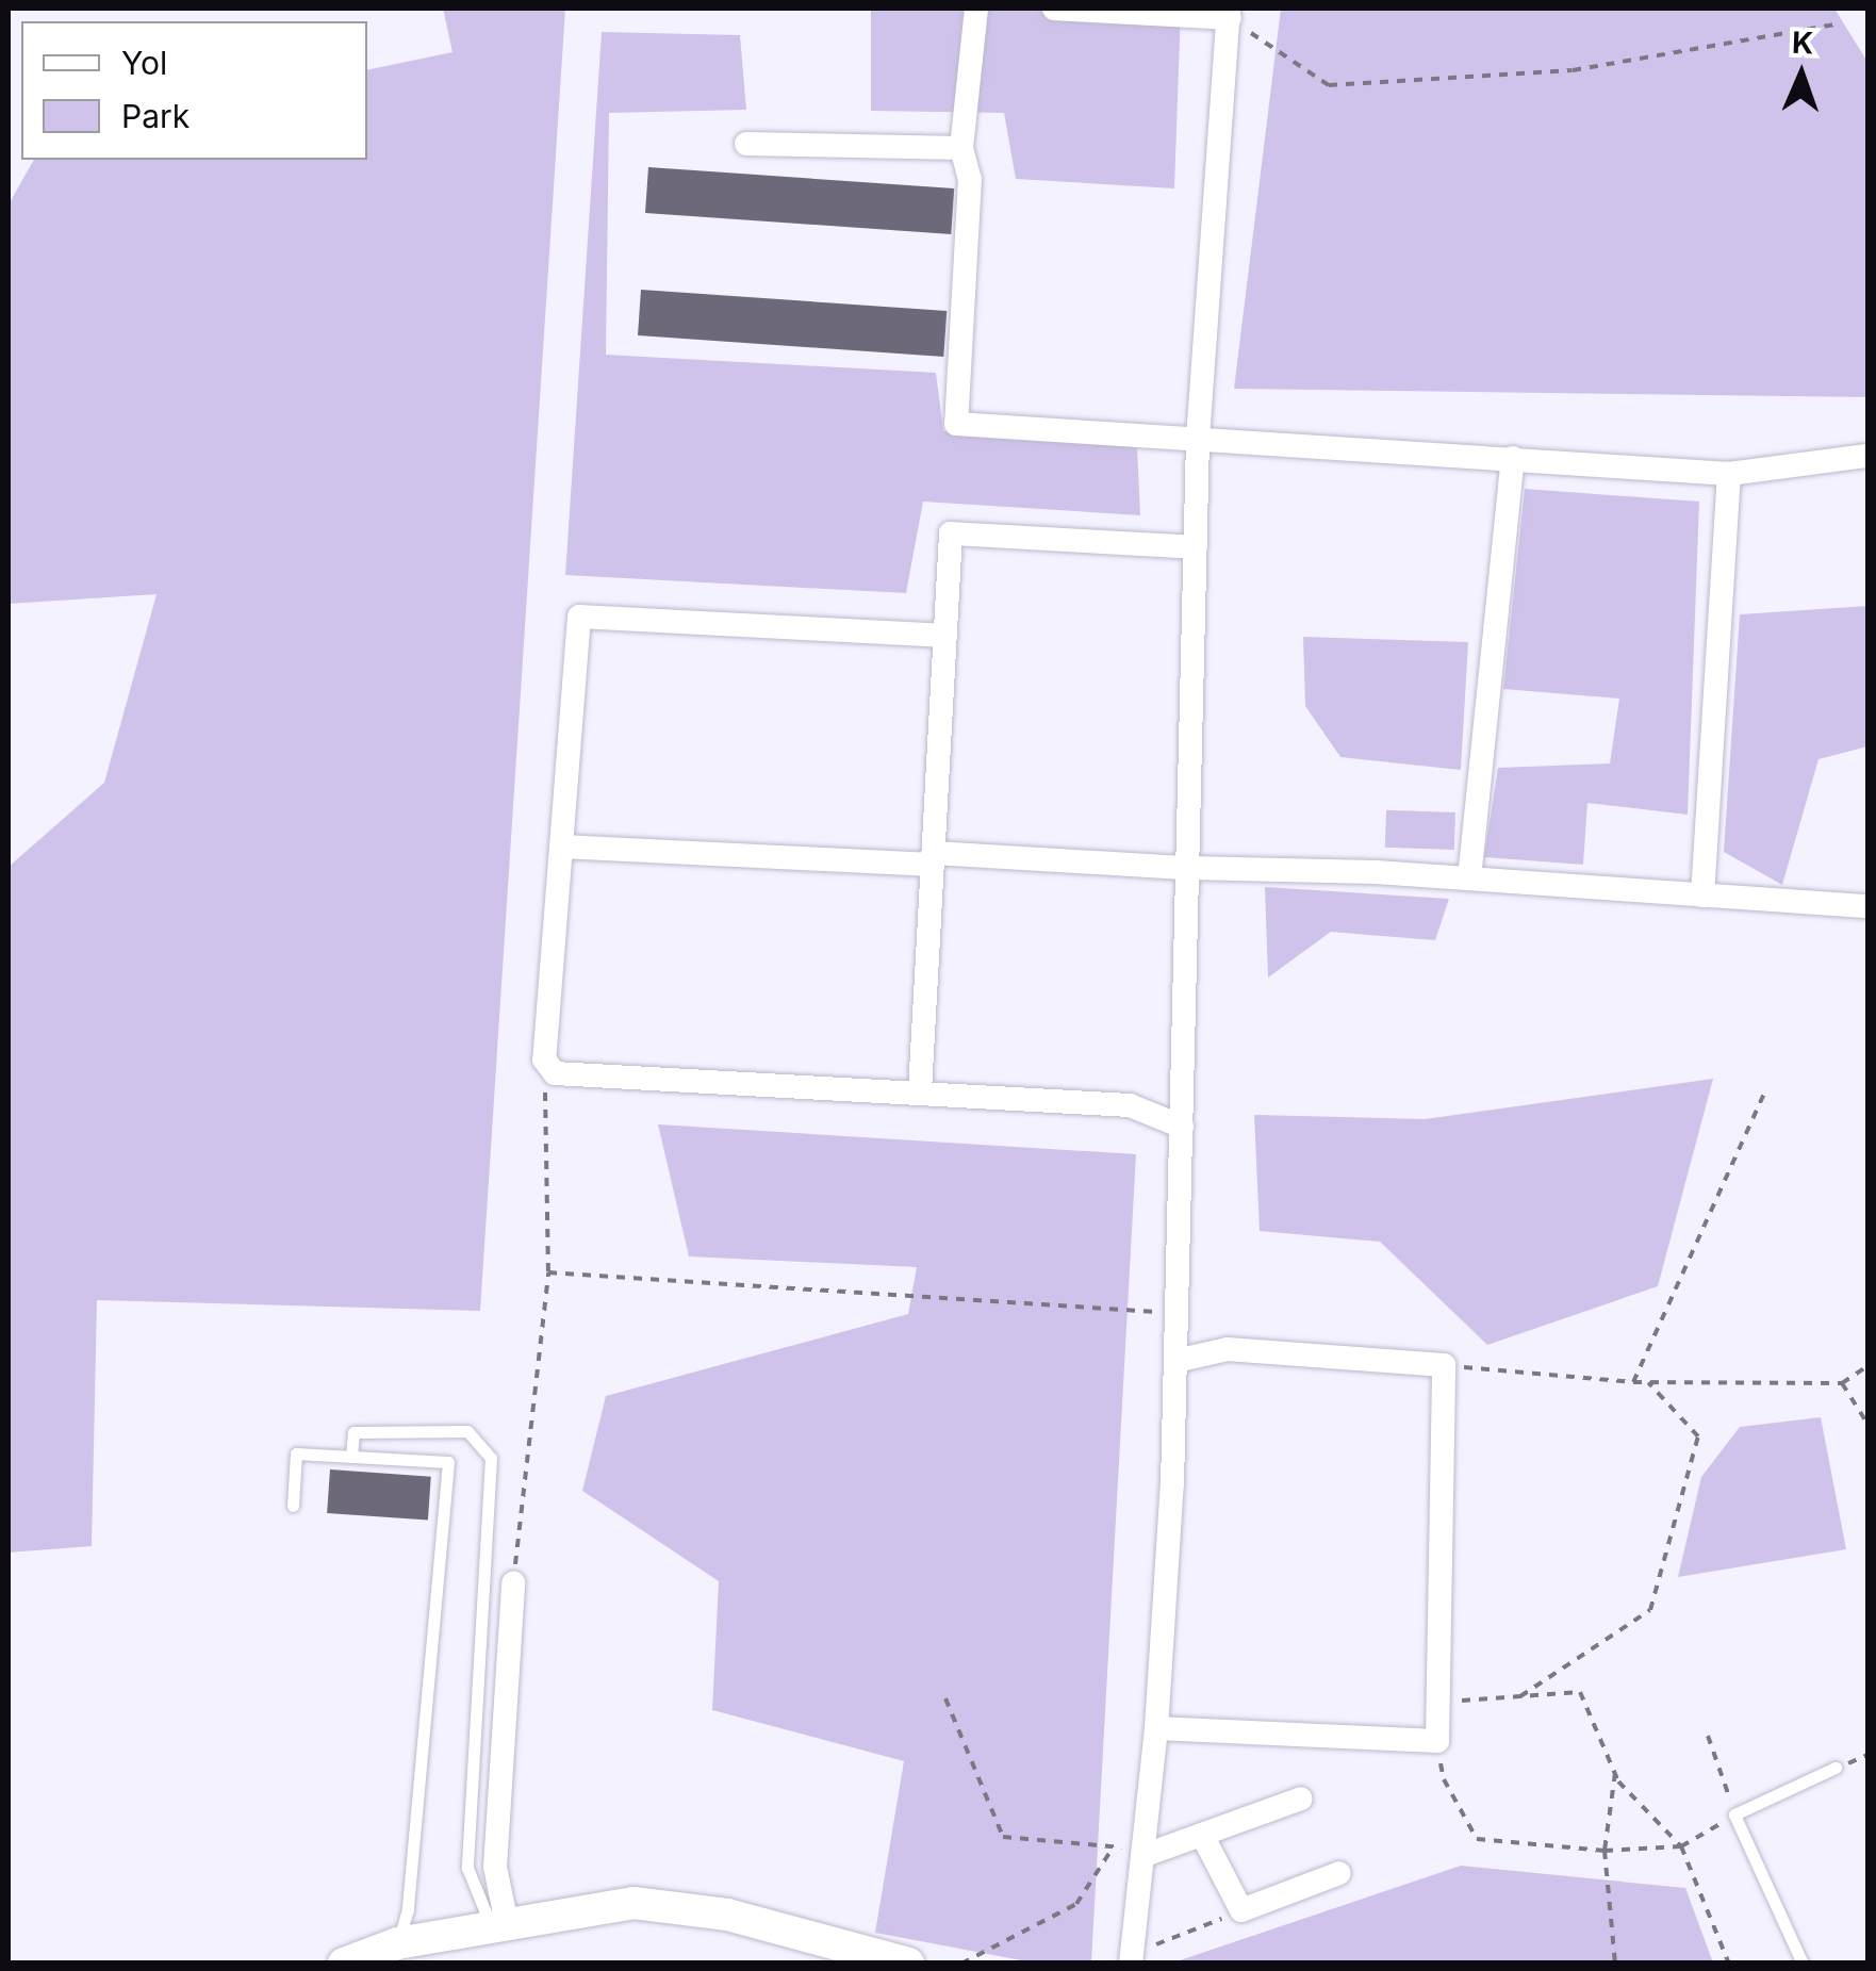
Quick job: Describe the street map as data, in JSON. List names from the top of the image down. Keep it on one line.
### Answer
{"legend":["Yol","Park"],"north":"top"}
